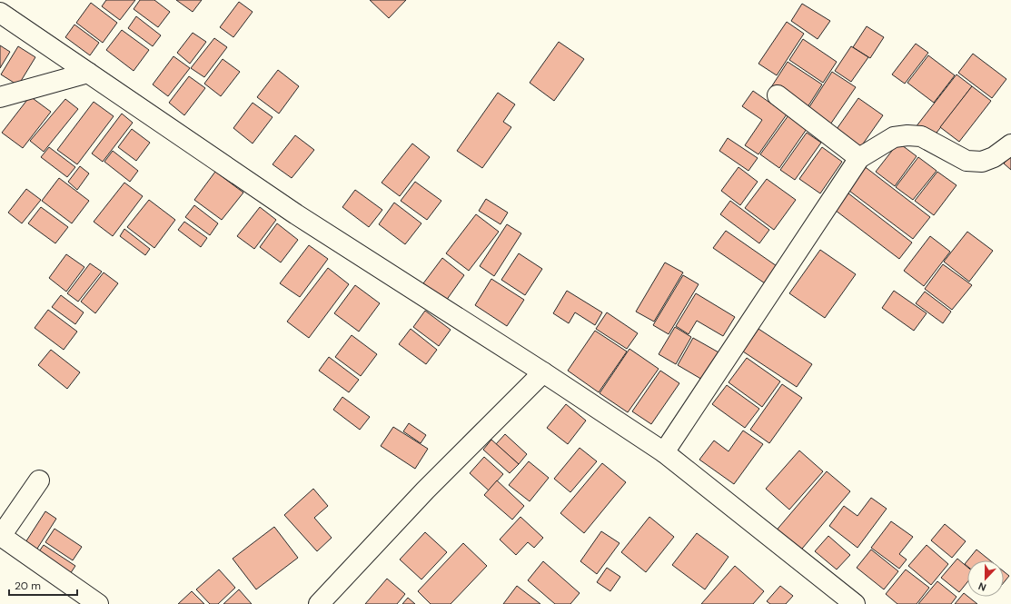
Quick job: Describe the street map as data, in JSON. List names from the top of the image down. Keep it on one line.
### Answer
{"scale_bar":"20 m","north":"bottom"}
